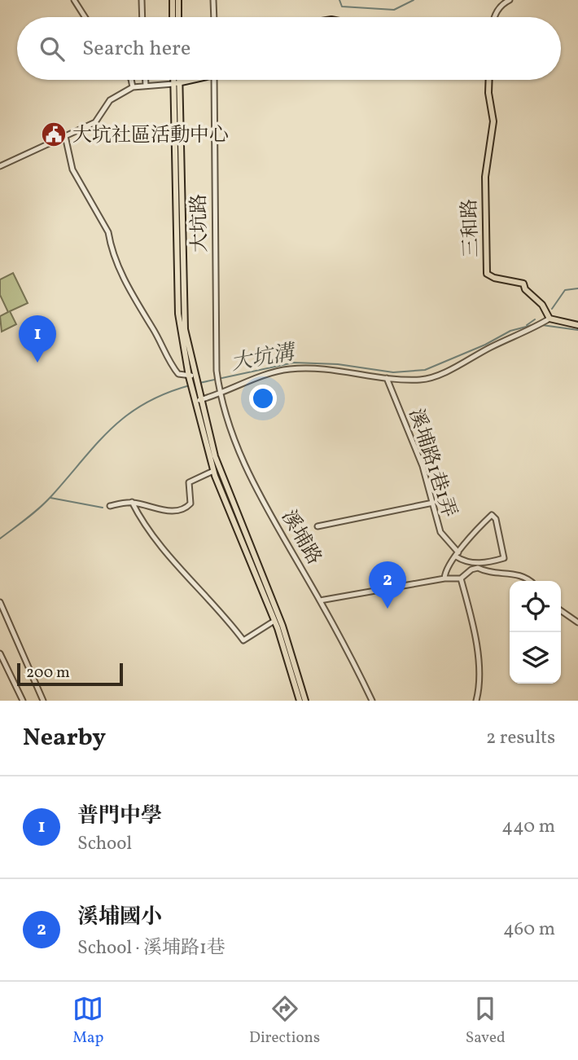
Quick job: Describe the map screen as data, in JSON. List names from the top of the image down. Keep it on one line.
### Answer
{"streets":{"main road":["大坑路","三和路"],"street":["溪埔路1巷1弄","溪埔路"]},"crossings":[["大坑路","溪埔路"]],"water":["大坑溝"],"places":{"public building":["大坑社區活動中心"]},"scale_bar":"200 m","page":{"search":"Search here","pins":["1","2"],"scale":"200 m","heading":["Nearby","2 results"],"list":[{"mark":"1","name":"普門中學","note":"School","value":"440 m"},{"mark":"2","name":"溪埔國小","note":"School · 溪埔路1巷","value":"460 m"}],"nav":["Map","Directions","Saved"]}}
